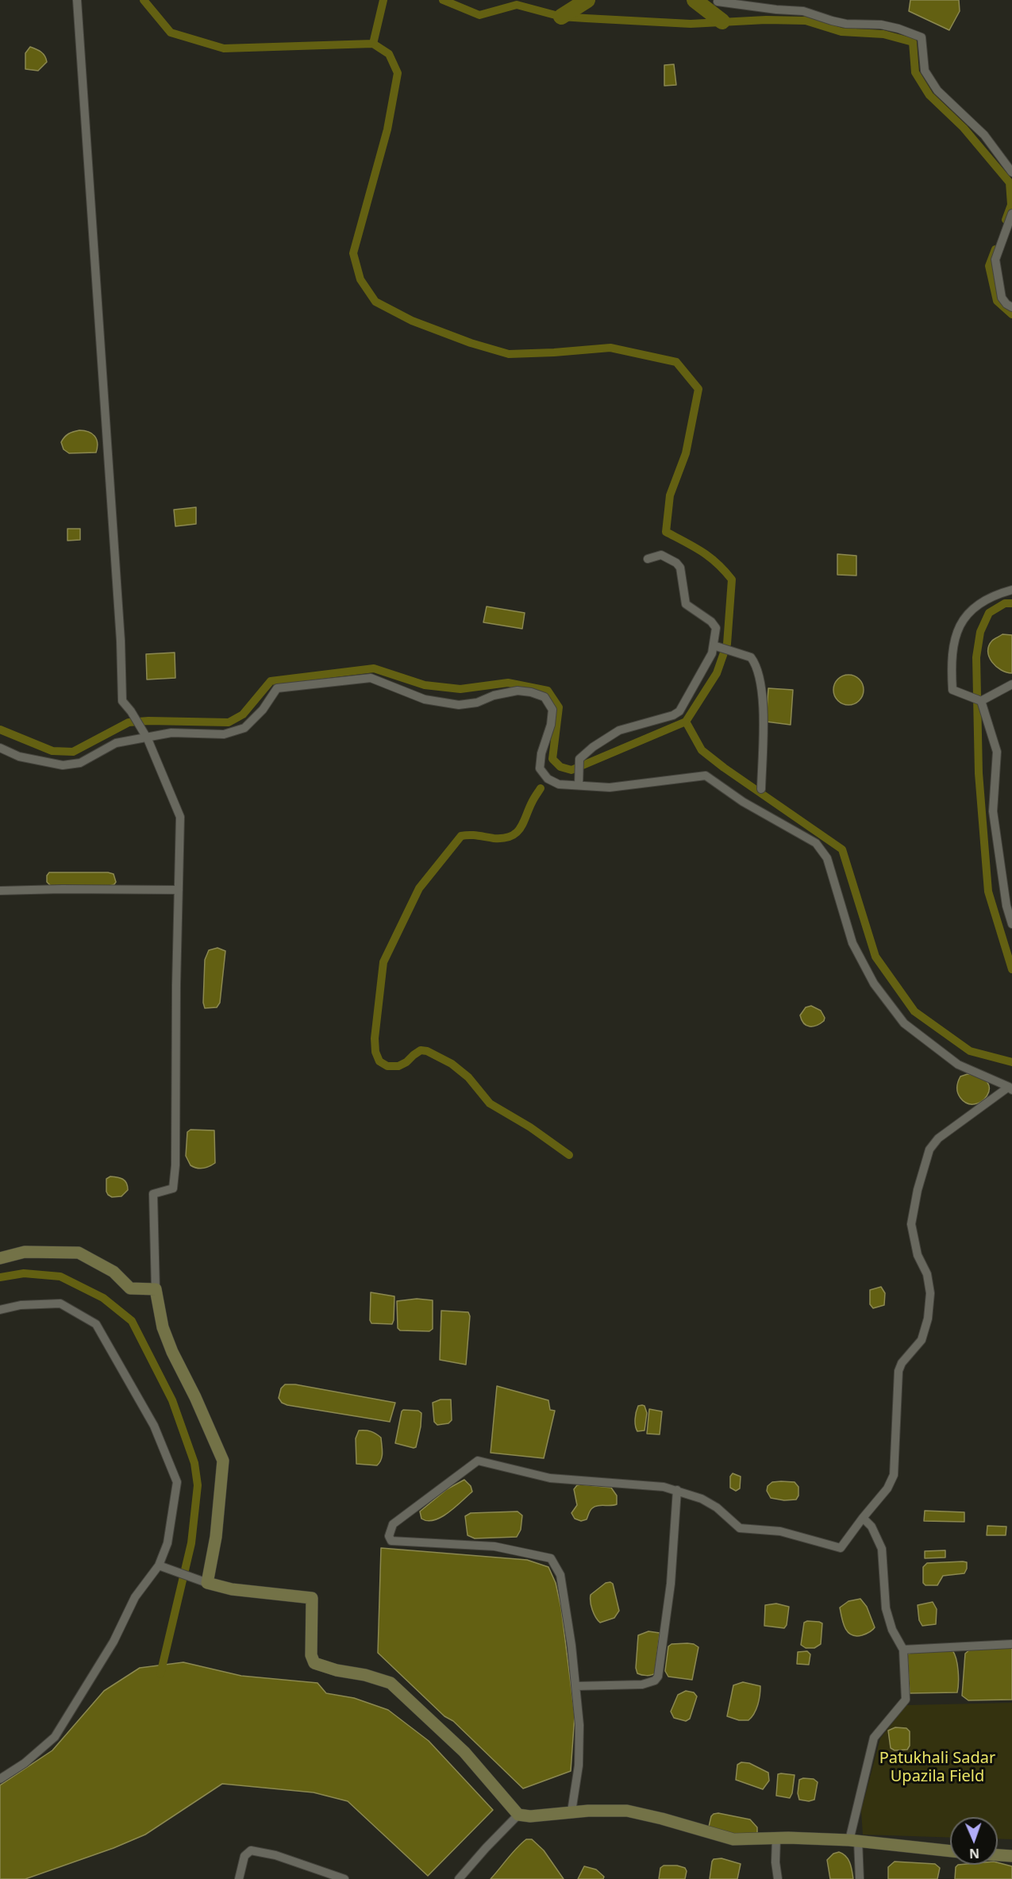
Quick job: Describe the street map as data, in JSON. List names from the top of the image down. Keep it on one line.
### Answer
{"parks":["Patukhali Sadar Upazila Field"],"north":"bottom"}
